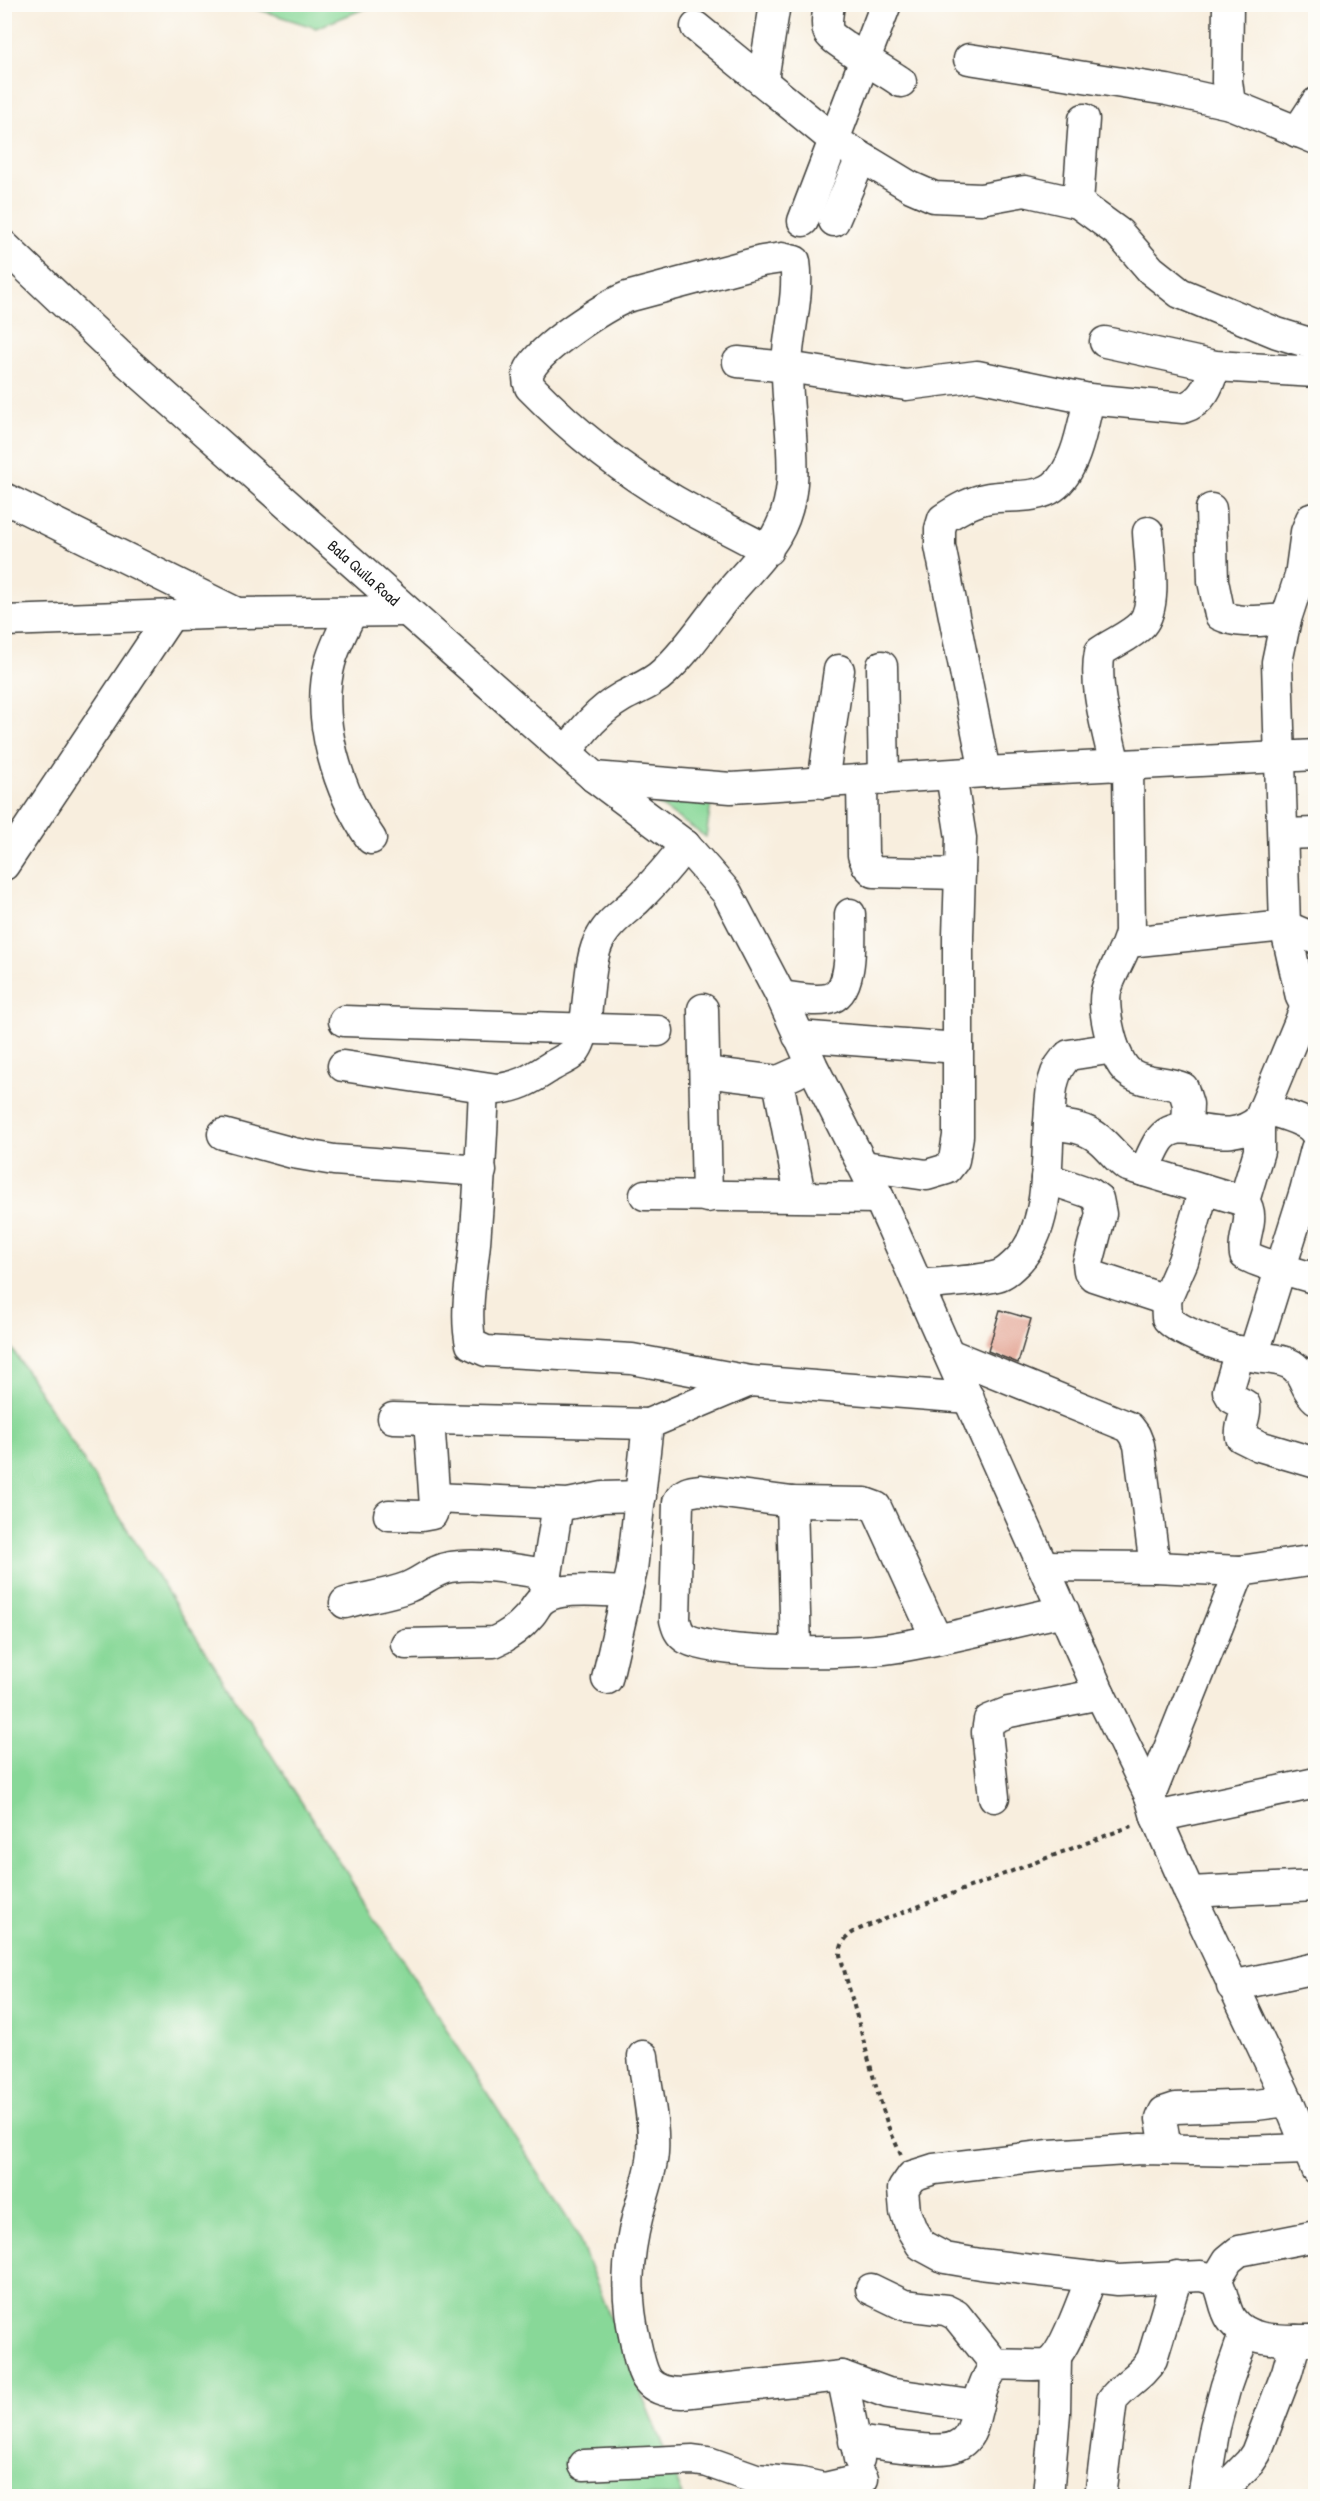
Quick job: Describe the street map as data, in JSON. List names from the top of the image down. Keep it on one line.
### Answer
{"streets":{"street":["Bala Quila Road"]}}
